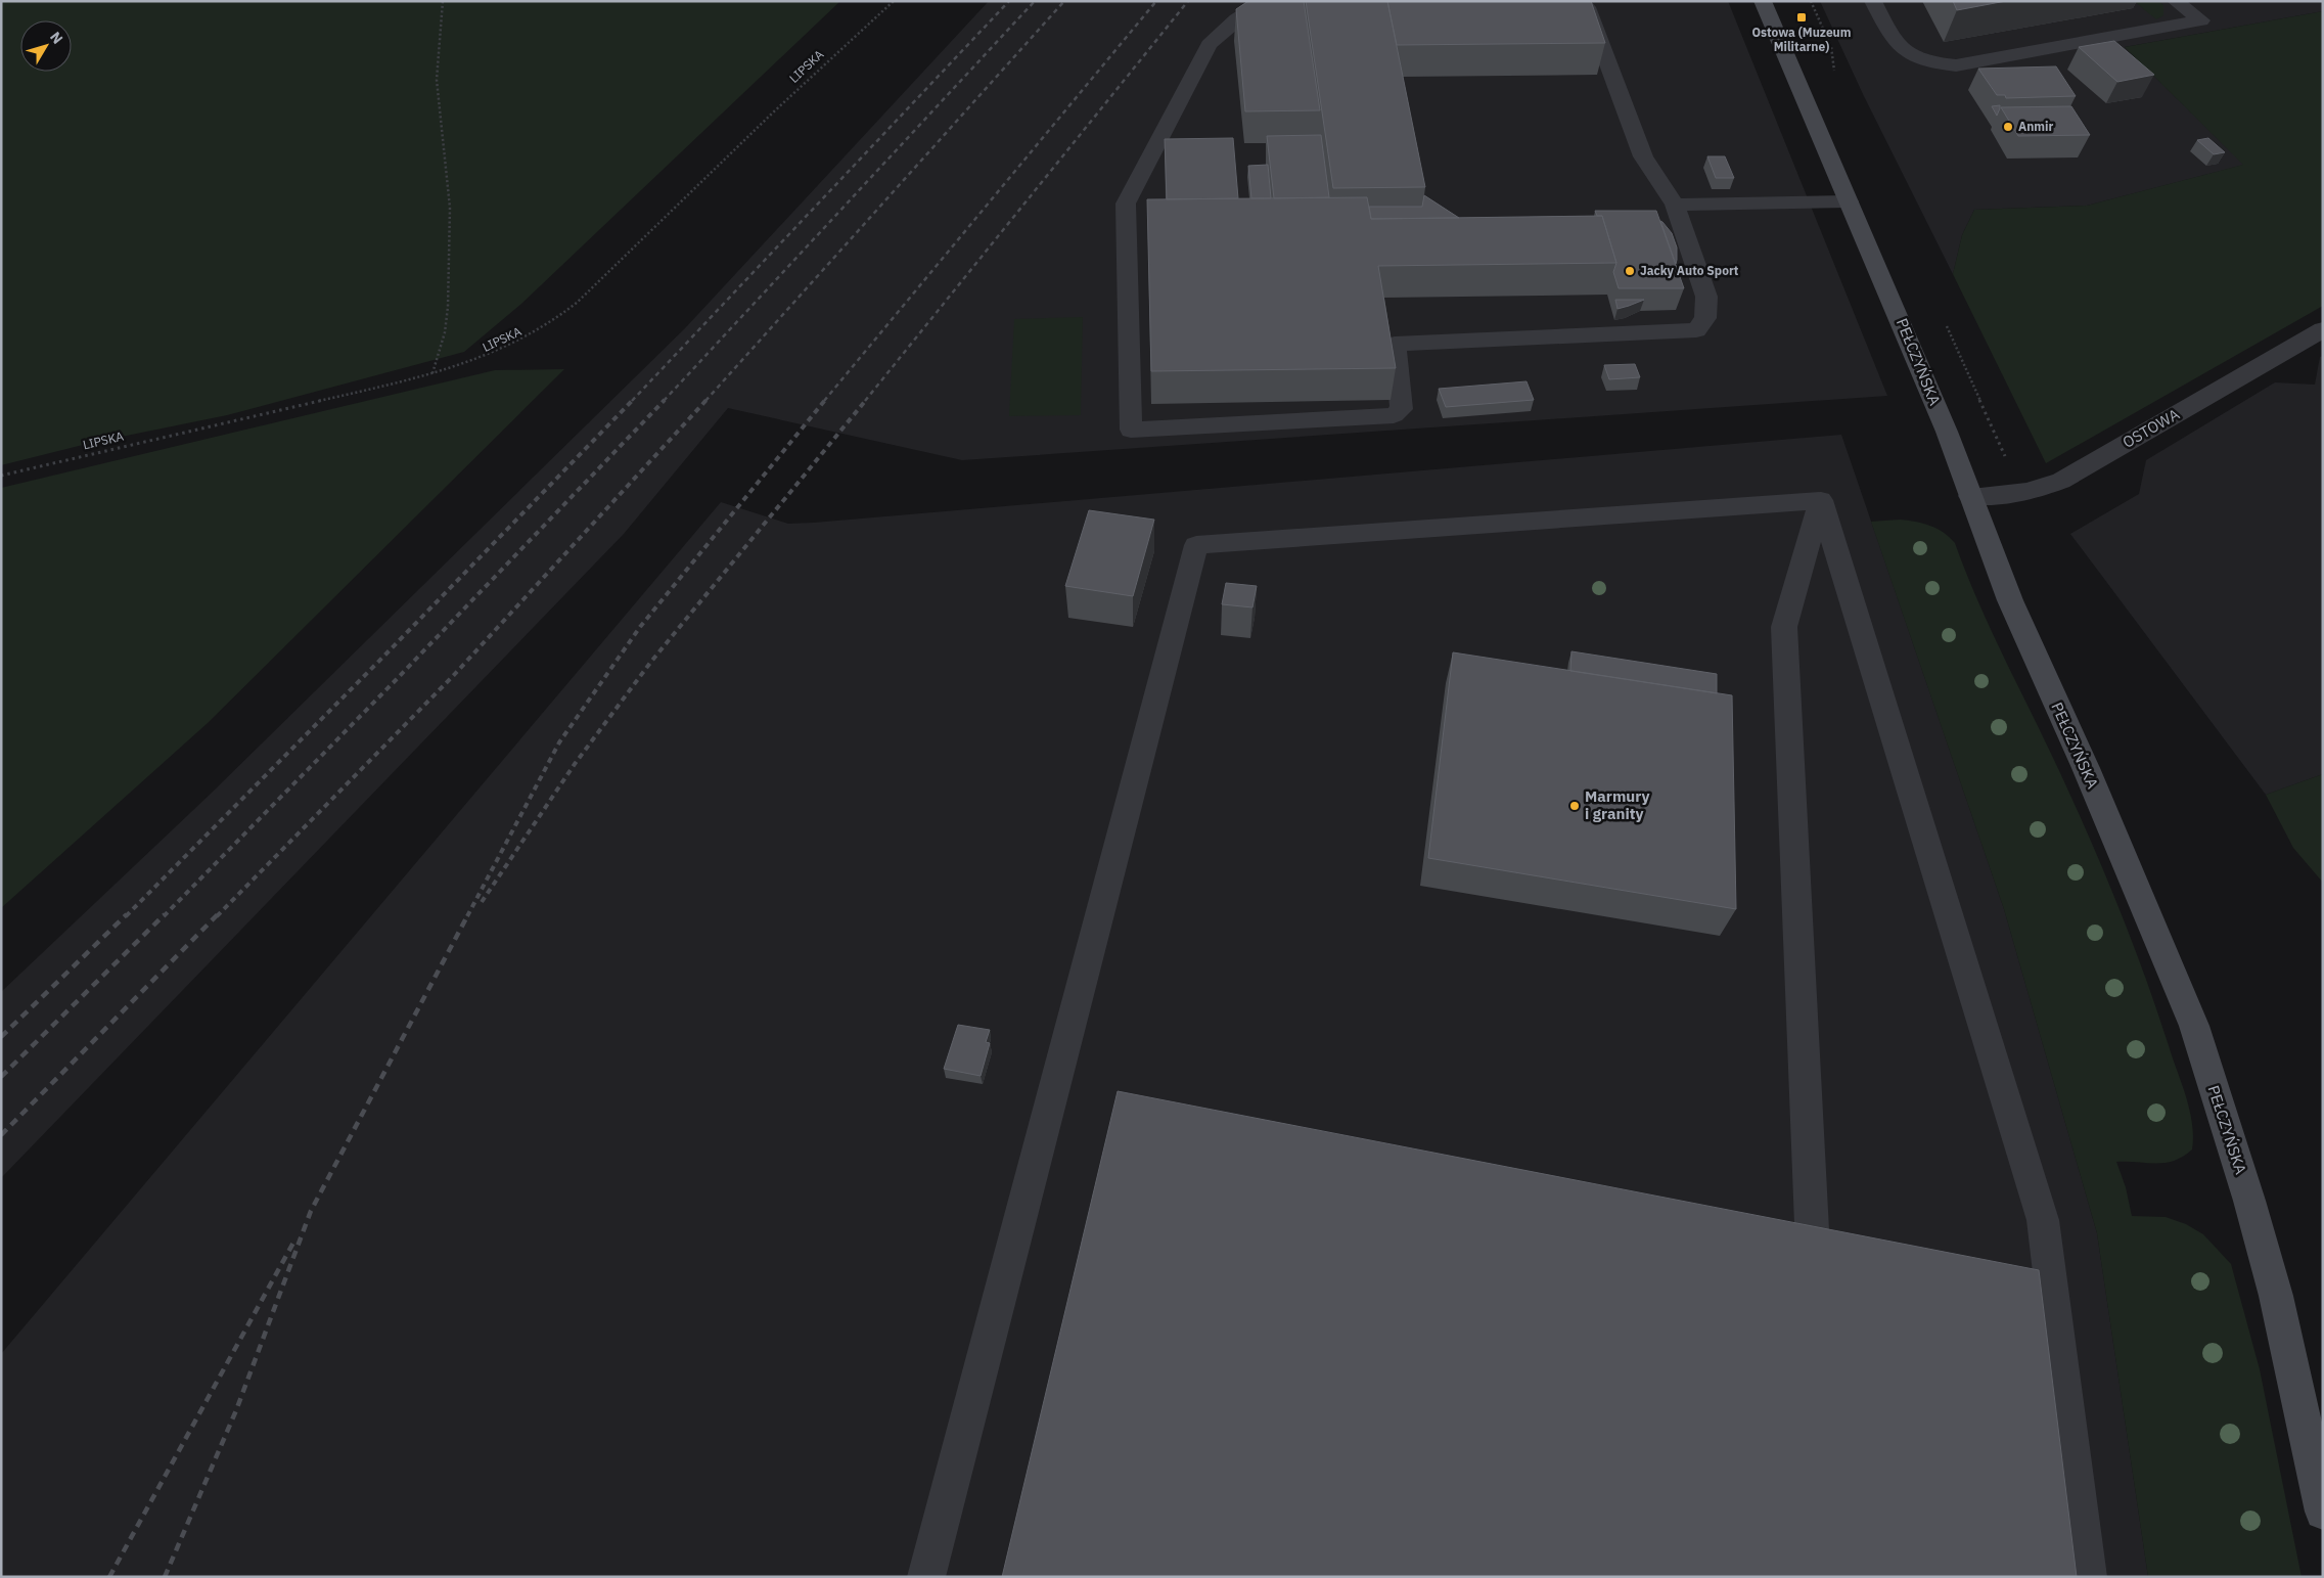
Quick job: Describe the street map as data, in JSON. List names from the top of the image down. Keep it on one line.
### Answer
{"streets":{"main road":["PEŁCZYŃSKA"],"street":["OSTOWA"],"path":["LIPSKA"]},"crossings":[["PEŁCZYŃSKA","OSTOWA"]],"places":{"transit":["Ostowa (Muzeum Militarne)"],"other":["Anmir","Jacky Auto Sport","Marmury i granity"]},"north":"top right"}
